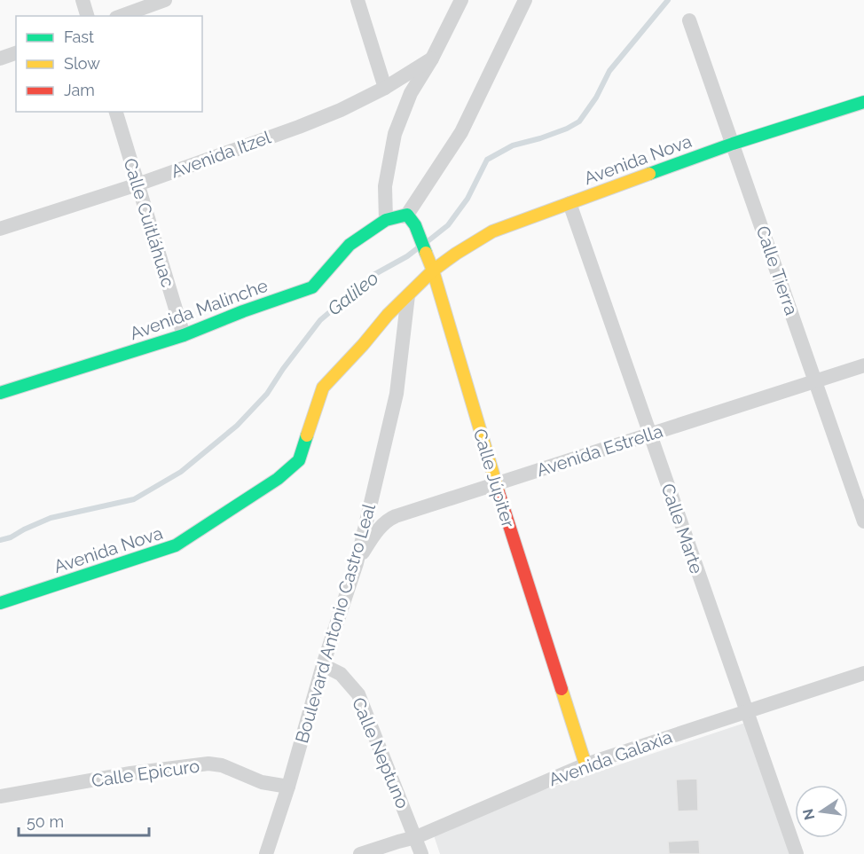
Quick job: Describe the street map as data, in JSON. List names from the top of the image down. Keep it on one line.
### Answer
{"streets":{"street":["Avenida Itzel","Avenida Nova","Calle Cuitláhuac","Calle Tierra","Avenida Malinche","Avenida Estrella","Calle Júpiter","Calle Marte","Boulevard Antonio Castro Leal","Calle Neptuno","Avenida Galaxia","Calle Epicuro"]},"crossings":[["Avenida Itzel","Calle Cuitláhuac"],["Avenida Nova","Calle Tierra"],["Avenida Nova","Calle Júpiter"],["Avenida Nova","Calle Marte"],["Avenida Nova","Boulevard Antonio Castro Leal"],["Calle Cuitláhuac","Avenida Malinche"],["Calle Tierra","Avenida Estrella"],["Avenida Estrella","Calle Júpiter"],["Avenida Estrella","Calle Marte"],["Avenida Estrella","Boulevard Antonio Castro Leal"],["Calle Júpiter","Avenida Galaxia"],["Calle Marte","Avenida Galaxia"],["Boulevard Antonio Castro Leal","Calle Neptuno"],["Boulevard Antonio Castro Leal","Calle Epicuro"],["Calle Neptuno","Avenida Galaxia"]],"water":["Galileo"],"legend":["Fast","Slow","Jam"],"scale_bar":"50 m","north":"left"}
